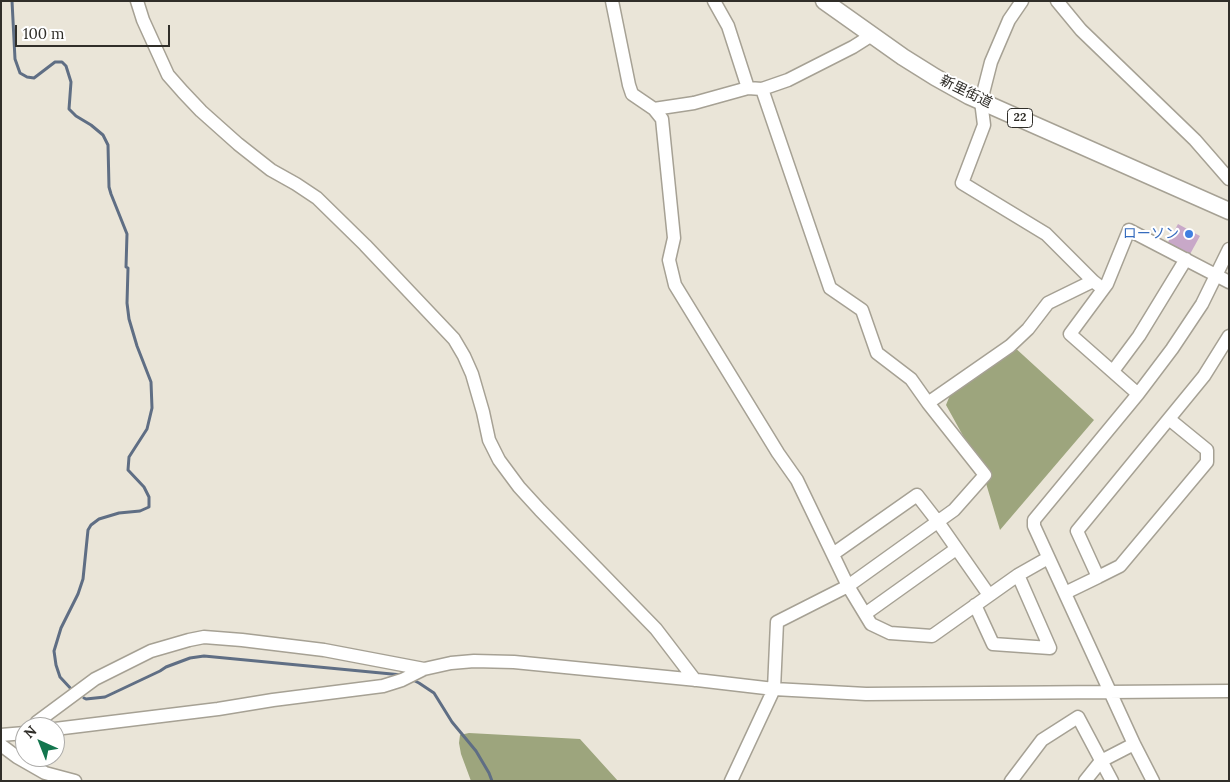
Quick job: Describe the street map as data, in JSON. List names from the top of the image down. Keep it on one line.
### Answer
{"streets":{"main road":["新里街道","22"]},"places":["ローソン"],"scale_bar":"100 m","north":"top left"}
